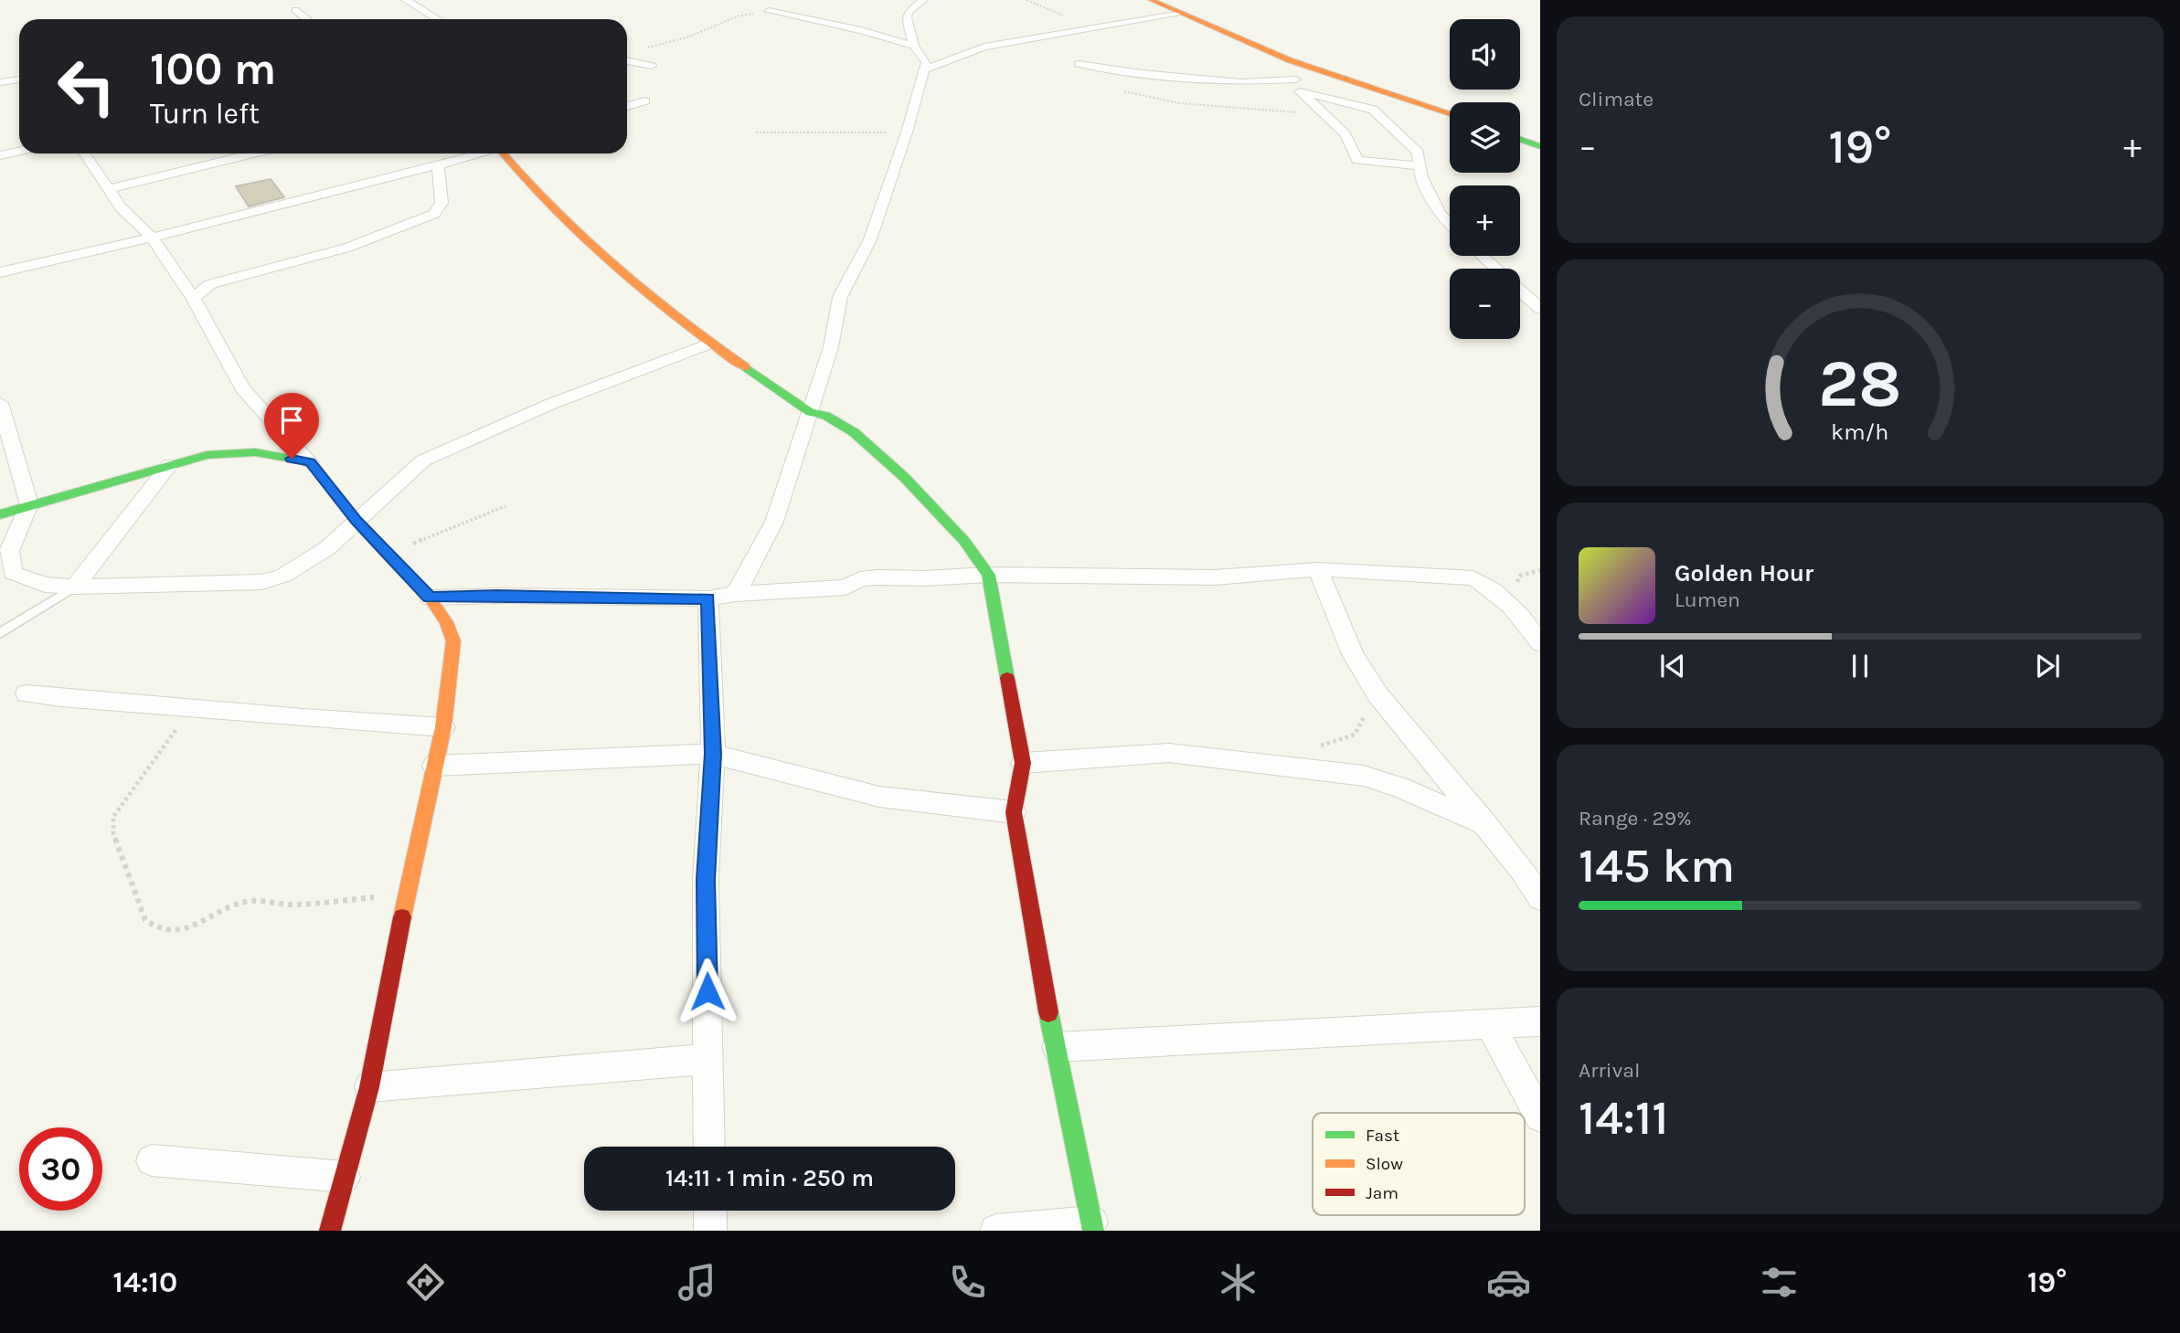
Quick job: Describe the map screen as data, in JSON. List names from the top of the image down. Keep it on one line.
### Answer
{"legend":["Fast","Slow","Jam"],"page":{"tile":["Climate",["Range · 29%","145 km"],["Arrival","14:11"]],"map_buttons":["+","−"],"turn":["100 m","Turn left"],"heat":["−","19°","+"],"song":["Golden Hour","Lumen"],"limit":"30","trip":"14:11 · 1 min · 250 m","tabs":["14:10","19°"],"gauge":["28","km/h"]}}
